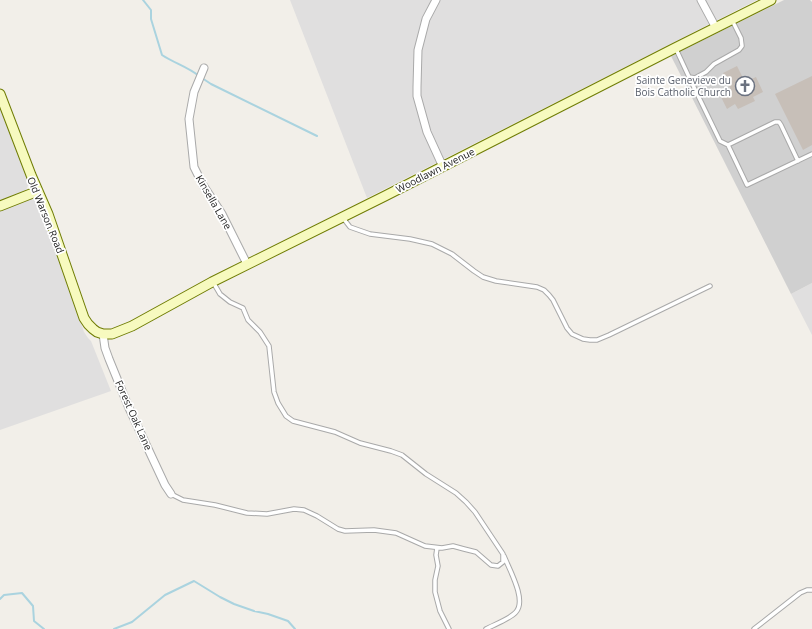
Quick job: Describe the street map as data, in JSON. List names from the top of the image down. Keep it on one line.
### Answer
{"streets":{"street":["Woodlawn Avenue","Kinsella Lane","Old Warson Road","Forest Oak Lane"]},"crossings":[["Woodlawn Avenue","Kinsella Lane"],["Woodlawn Avenue","Old Warson Road"],["Woodlawn Avenue","Forest Oak Lane"],["Old Warson Road","Forest Oak Lane"]],"places":{"church":["Sainte Genevieve du Bois Catholic Church"]}}
